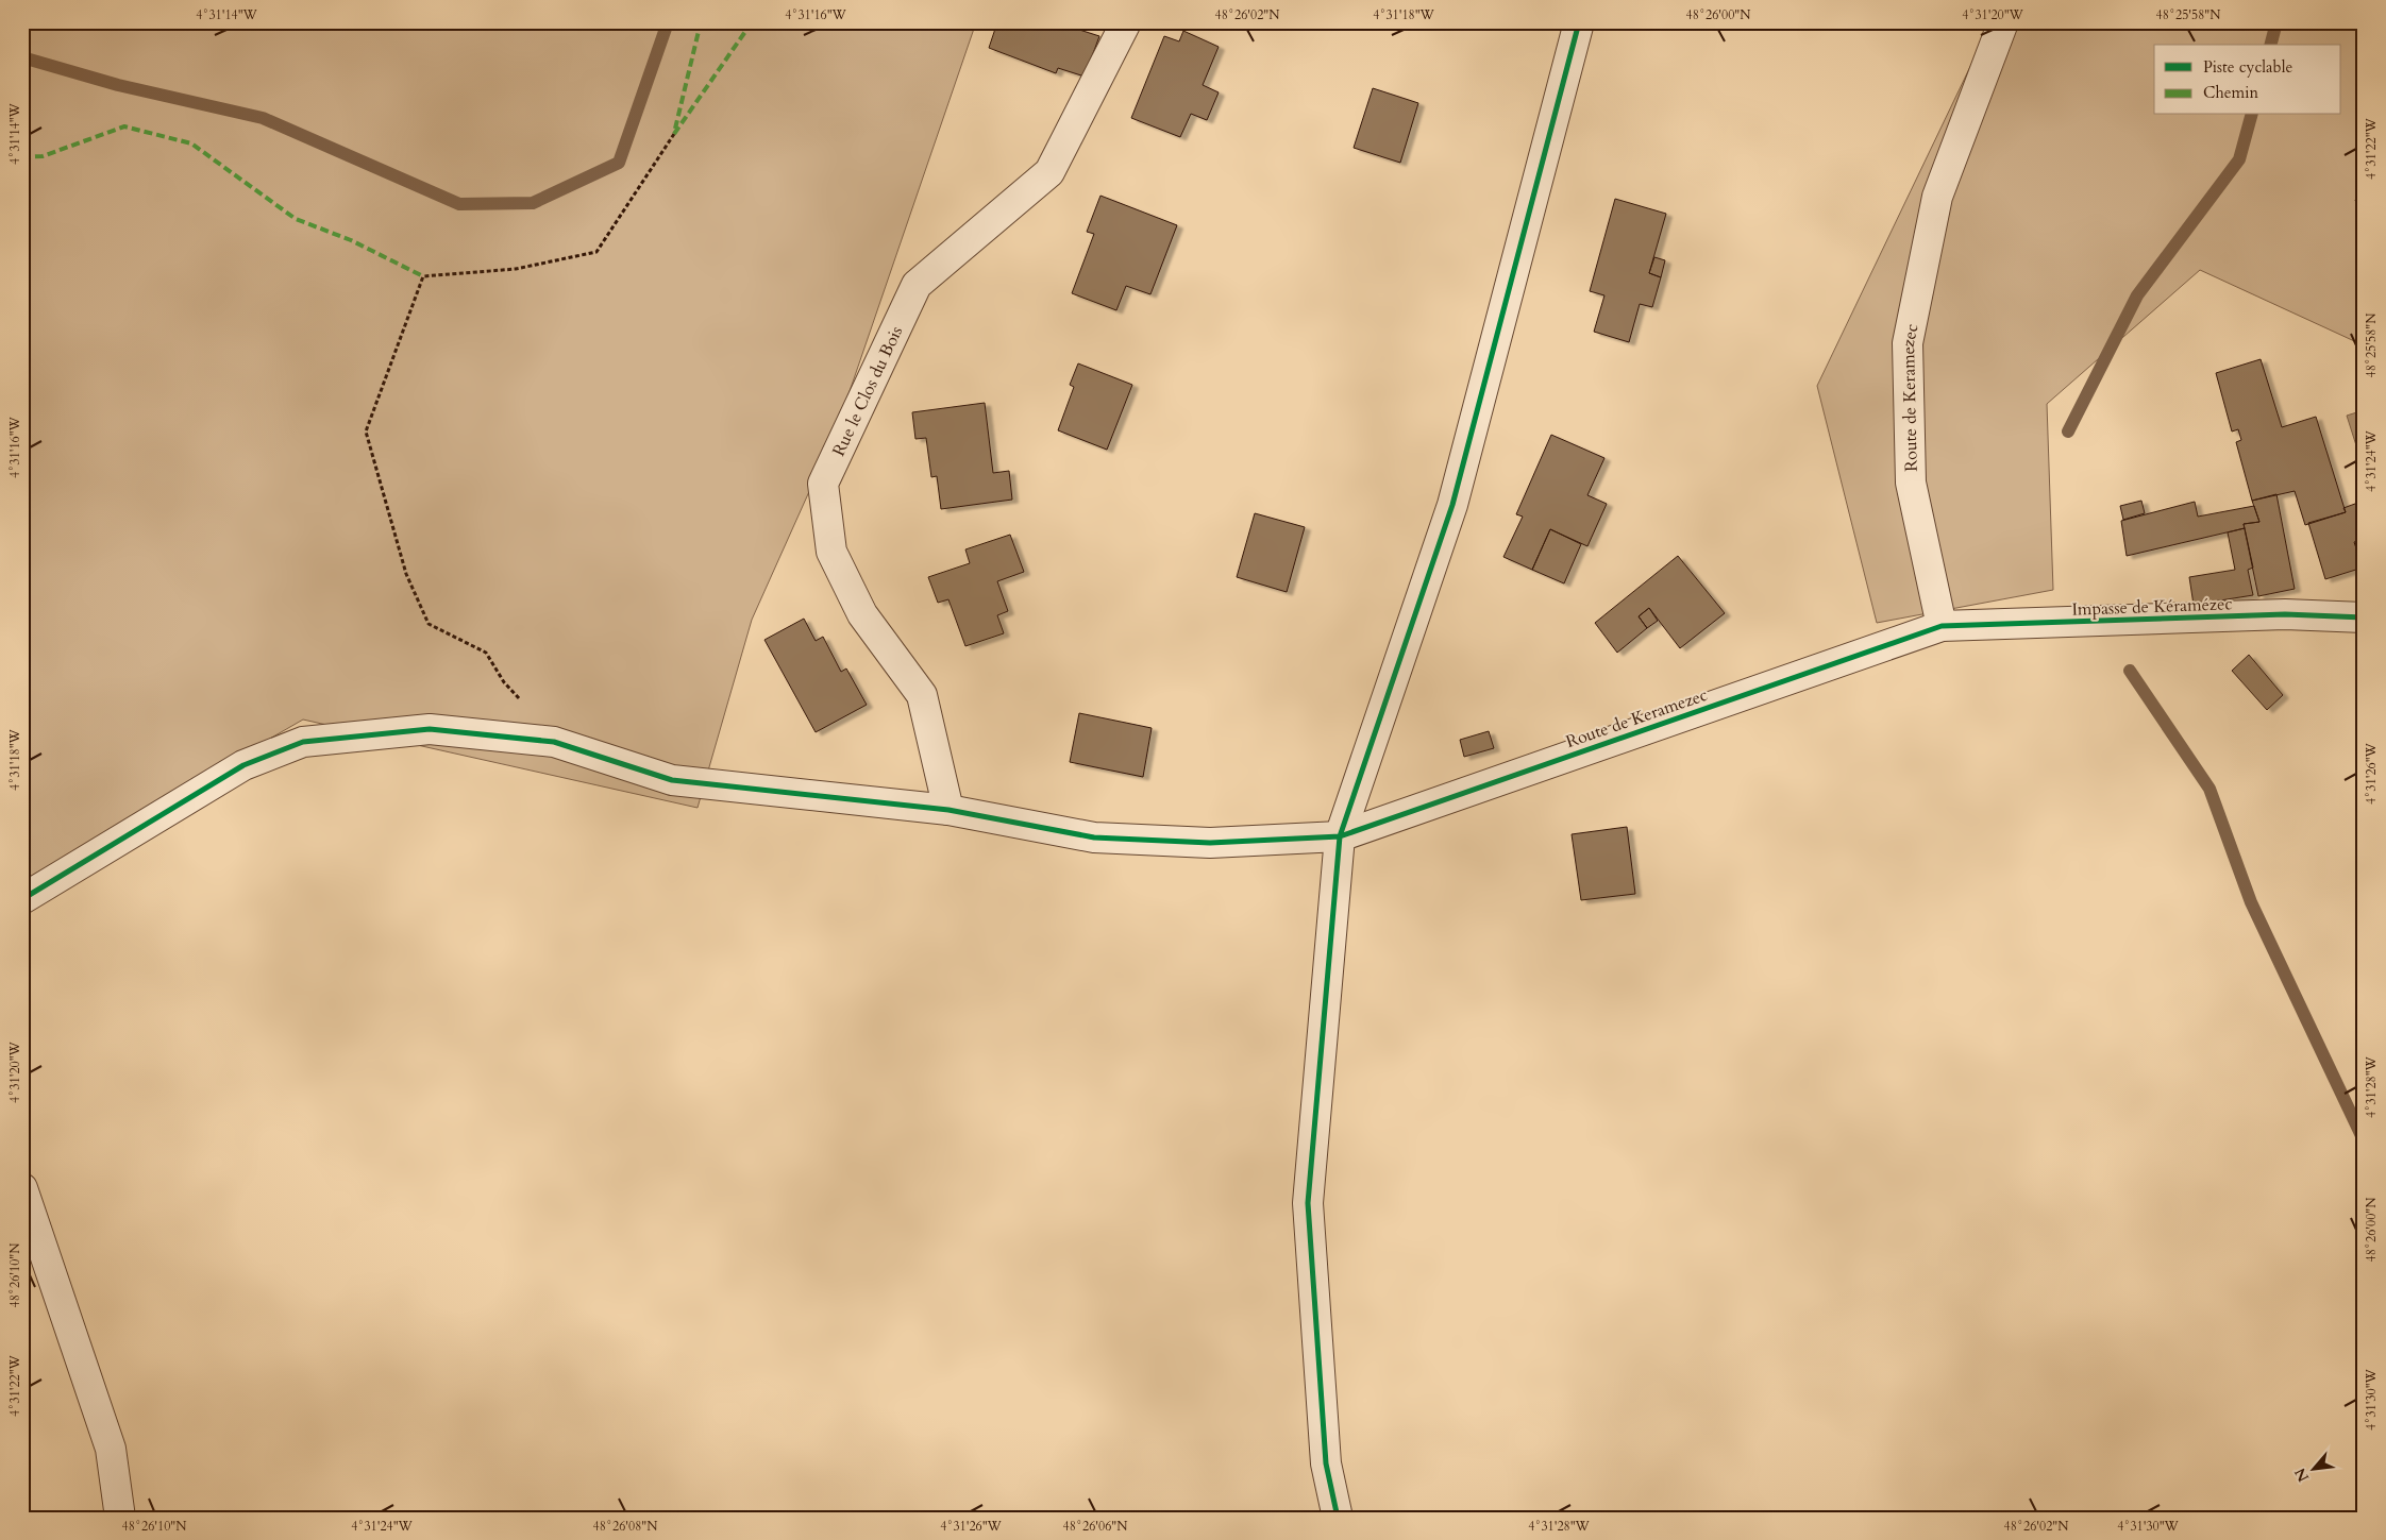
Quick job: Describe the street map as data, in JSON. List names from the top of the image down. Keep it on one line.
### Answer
{"streets":{"street":["Rue le Clos du Bois","Route de Keramezec","Impasse de Kéramézec"]},"crossings":[["Rue le Clos du Bois","Route de Keramezec"],["Route de Keramezec","Impasse de Kéramézec"]],"legend":["Piste cyclable","Chemin"],"north":"bottom left","coordinates":["4°31'14\"W","4°31'16\"W","48°26'02\"N","4°31'18\"W","48°26'00\"N","4°31'20\"W","48°25'58\"N","4°31'22\"W","4°31'24\"W","4°31'26\"W","4°31'28\"W","48°26'10\"N","4°31'30\"W","48°26'08\"N","48°26'06\"N"]}
